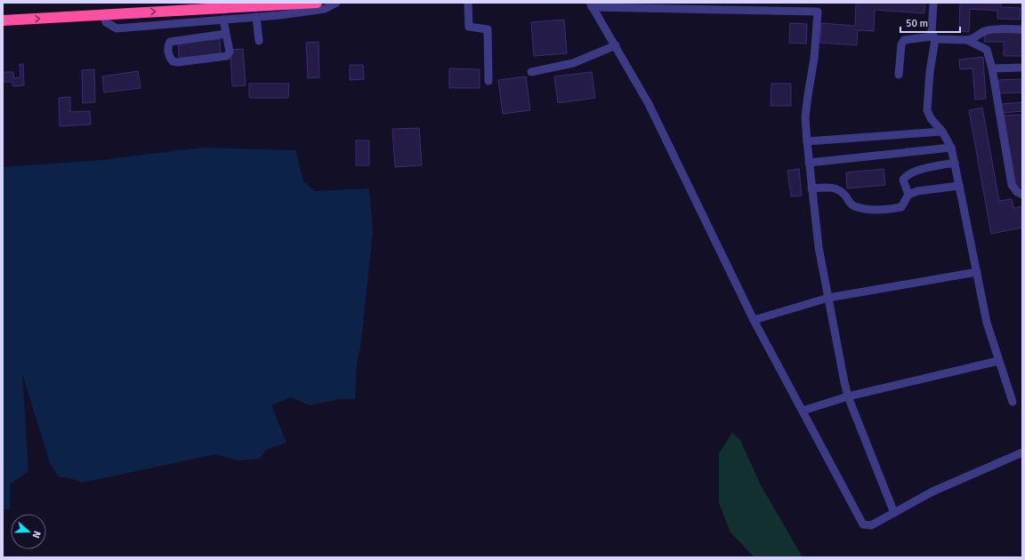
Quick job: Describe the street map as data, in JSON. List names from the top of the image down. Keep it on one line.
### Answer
{"scale_bar":"50 m","north":"right"}
